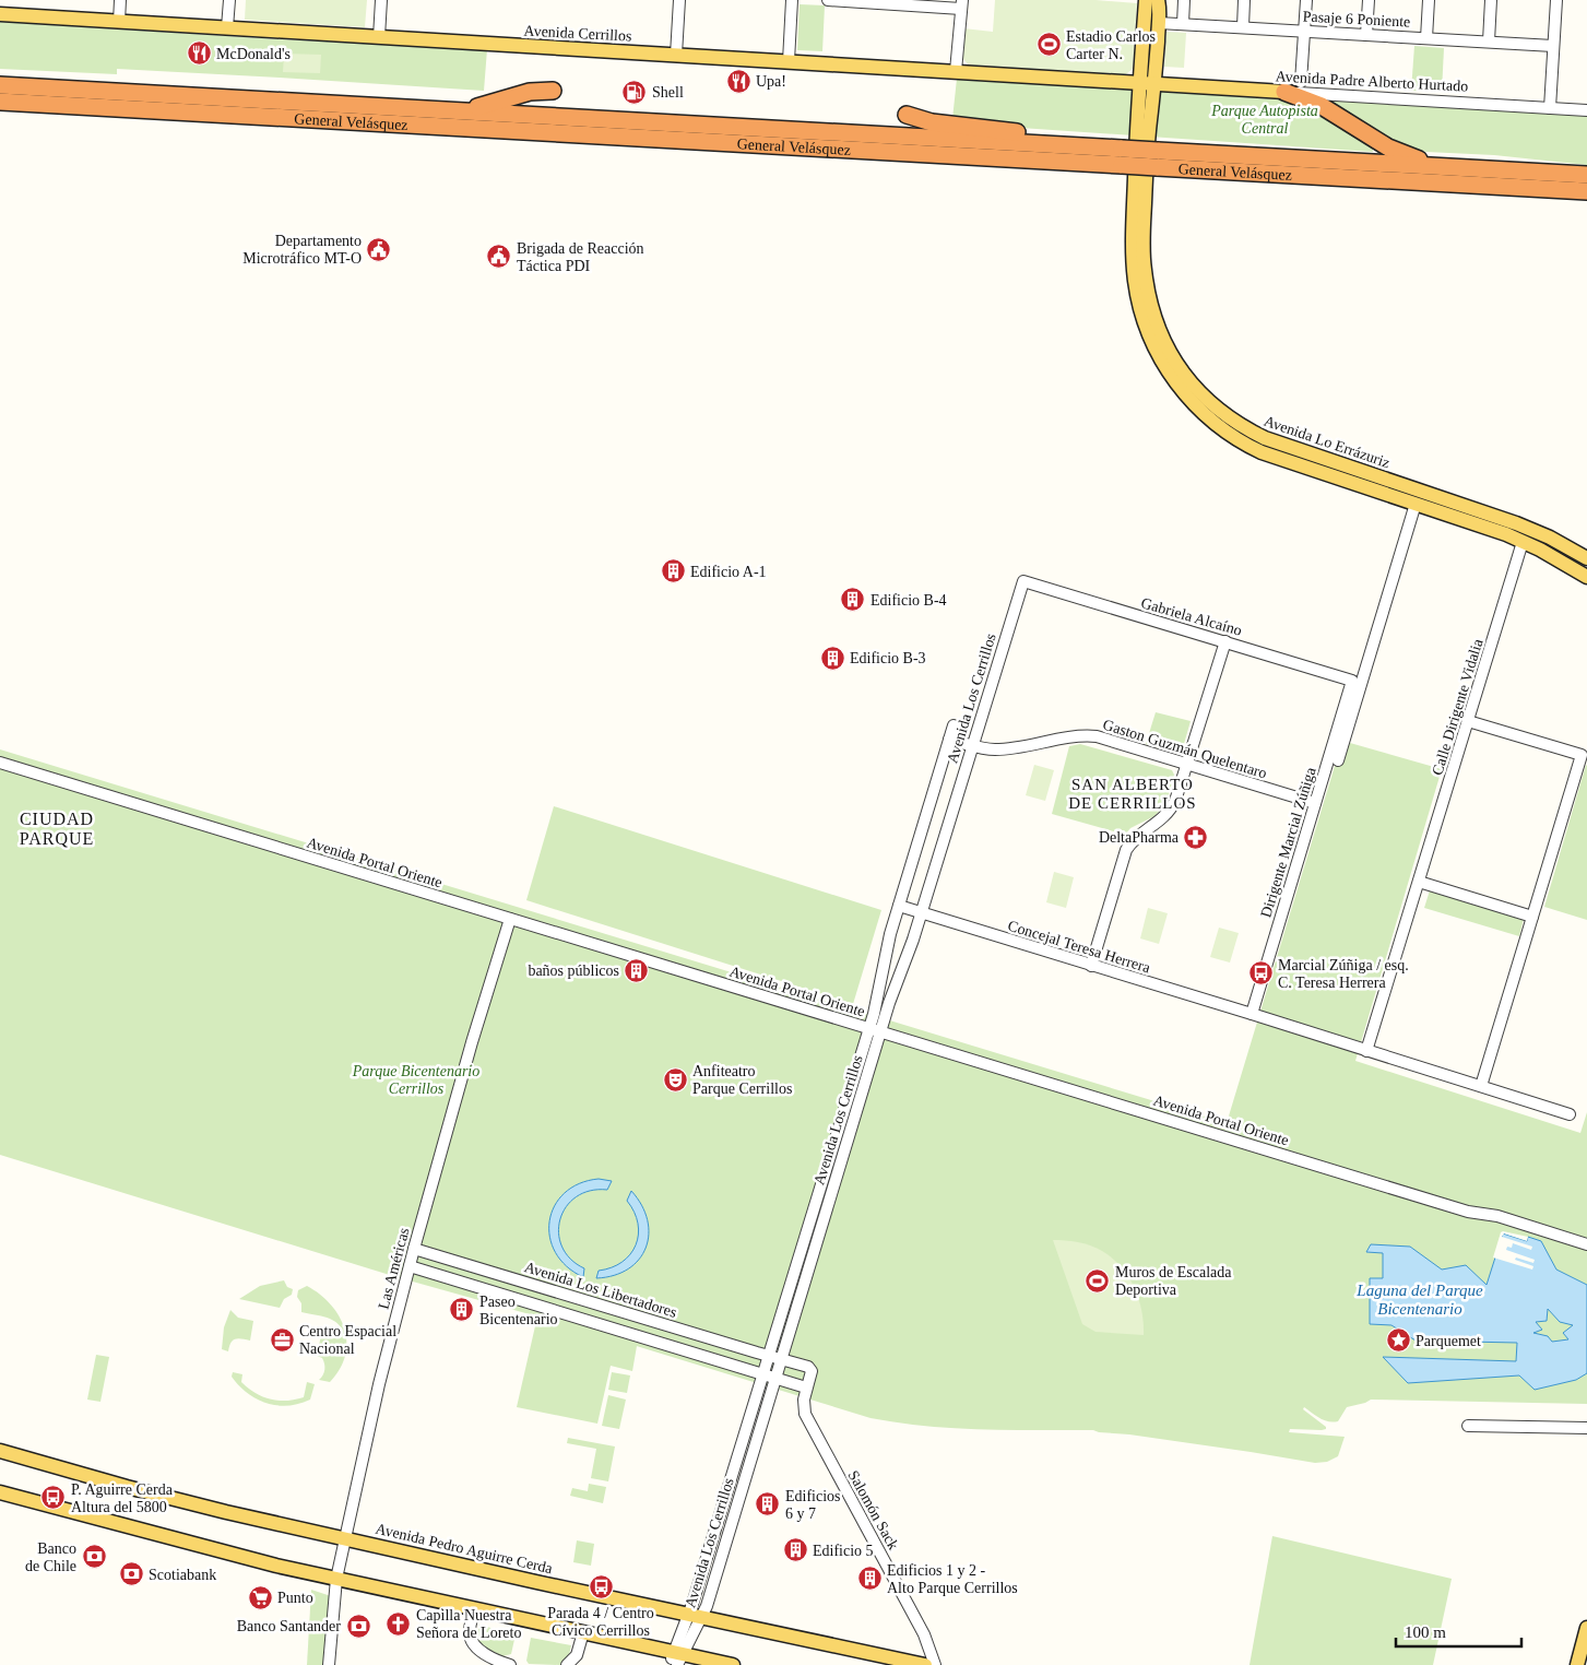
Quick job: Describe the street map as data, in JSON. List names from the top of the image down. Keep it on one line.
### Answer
{"streets":{"highway":["General Velásquez"],"main road":["Avenida Cerrillos","Avenida Padre Alberto Hurtado","Avenida Lo Errázuriz","Avenida Pedro Aguirre Cerda"],"street":["Pasaje 6 Poniente","Gabriela Alcaíno","Avenida Los Cerrillos","Calle Dirigente Vidalia","Gaston Guzmán Quelentaro","Dirigente Marcial Zúñiga","Avenida Portal Oriente","Concejal Teresa Herrera","Las Américas","Avenida Los Libertadores","Salomón Sack"]},"crossings":[["Pasaje 6 Poniente","Avenida Lo Errázuriz"],["Avenida Cerrillos","Avenida Padre Alberto Hurtado"],["Avenida Cerrillos","Avenida Lo Errázuriz"],["Avenida Padre Alberto Hurtado","Avenida Lo Errázuriz"],["Avenida Lo Errázuriz","Calle Dirigente Vidalia"],["Gabriela Alcaíno","Avenida Los Cerrillos"],["Gabriela Alcaíno","Dirigente Marcial Zúñiga"],["Avenida Los Cerrillos","Gaston Guzmán Quelentaro"],["Avenida Los Cerrillos","Avenida Portal Oriente"],["Avenida Los Cerrillos","Concejal Teresa Herrera"],["Avenida Los Cerrillos","Avenida Los Libertadores"],["Avenida Los Cerrillos","Avenida Pedro Aguirre Cerda"],["Calle Dirigente Vidalia","Concejal Teresa Herrera"],["Gaston Guzmán Quelentaro","Dirigente Marcial Zúñiga"],["Dirigente Marcial Zúñiga","Concejal Teresa Herrera"],["Avenida Portal Oriente","Las Américas"],["Las Américas","Avenida Los Libertadores"],["Las Américas","Avenida Pedro Aguirre Cerda"],["Avenida Los Libertadores","Salomón Sack"]],"districts":["SAN ALBERTO DE CERRILLOS","CIUDAD PARQUE"],"water":["Laguna del Parque Bicentenario"],"parks":["Parque Autopista Central","Parque Bicentenario Cerrillos"],"places":{"sports":["Estadio Carlos Carter N.","Muros de Escalada Deportiva"],"restaurant":["McDonald's","Upa!"],"fuel station":["Shell"],"public building":["Departamento Microtráfico MT-O","Brigada de Reacción Táctica PDI"],"building":["Edificio A-1","Edificio B-4","Edificio B-3","baños públicos","Paseo Bicentenario","Edificios 6 y 7","Edificio 5","Edificios 1 y 2 - Alto Parque Cerrillos"],"pharmacy":["DeltaPharma"],"bus stop":["Marcial Zúñiga / esq. C. Teresa Herrera","P. Aguirre Cerda Altura del 5800","Parada 4 / Centro Cívico Cerrillos"],"theatre":["Anfiteatro Parque Cerrillos"],"office":["Centro Espacial Nacional"],"place":["Parquemet"],"bank":["Banco de Chile","Scotiabank","Banco Santander"],"supermarket":["Punto"],"church":["Capilla Nuestra Señora de Loreto"]},"scale_bar":"100 m"}
